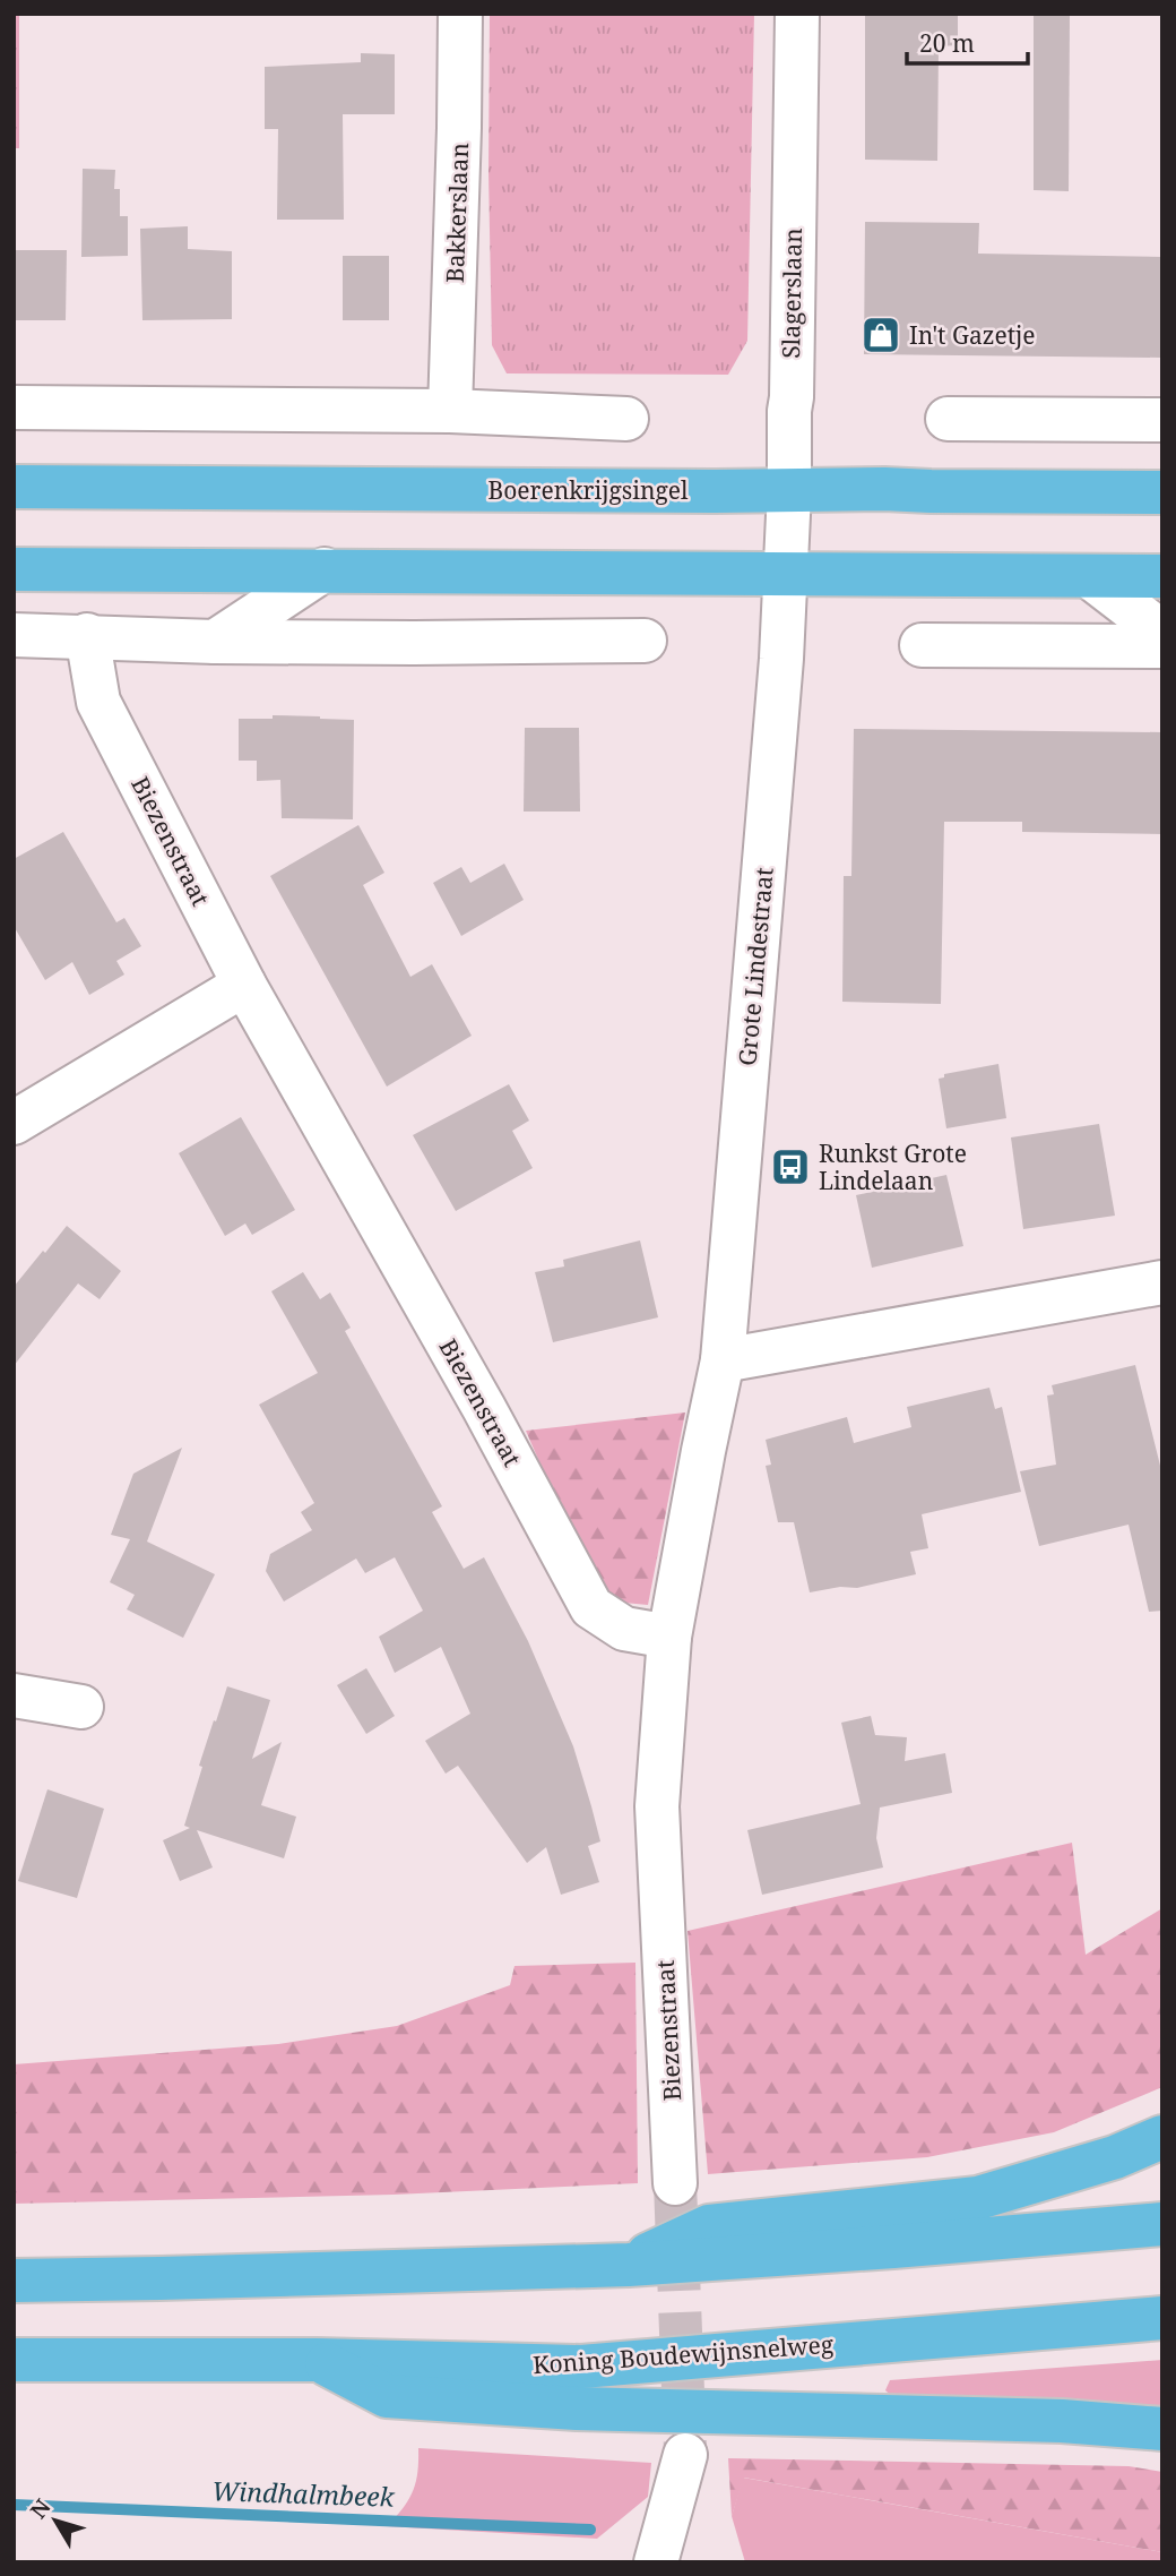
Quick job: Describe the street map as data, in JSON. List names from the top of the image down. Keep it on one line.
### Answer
{"streets":{"highway":["Boerenkrijgsingel","Koning Boudewijnsnelweg"],"street":["Bakkerslaan","Slagerslaan","Biezenstraat","Grote Lindestraat"]},"crossings":[["Slagerslaan","Boerenkrijgsingel"],["Slagerslaan","Grote Lindestraat"],["Biezenstraat","Grote Lindestraat"]],"water":["Windhalmbeek"],"places":{"shop":["In't Gazetje"],"bus stop":["Runkst Grote Lindelaan"]},"scale_bar":"20 m","north":"top left"}
